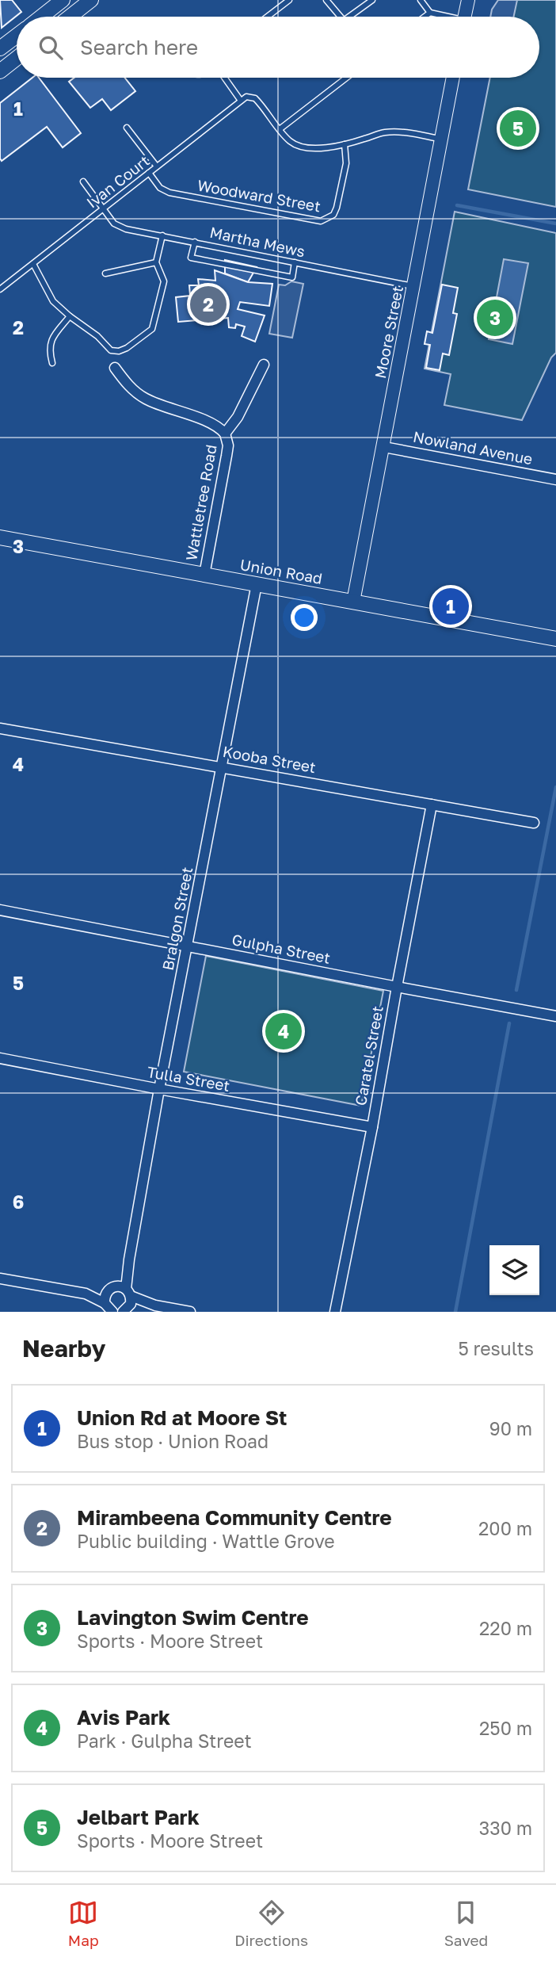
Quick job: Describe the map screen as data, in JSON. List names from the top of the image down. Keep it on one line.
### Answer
{"streets":{"main road":["Union Road"],"street":["Moore Street","Nowland Avenue","Wattletree Road","Kooba Street","Bralgon Street","Gulpha Street","Caratel Street","Tulla Street"],"lane":["Ivan Court","Woodward Street","Martha Mews"]},"crossings":[["Ivan Court","Woodward Street"],["Ivan Court","Martha Mews"],["Martha Mews","Moore Street"],["Moore Street","Nowland Avenue"],["Moore Street","Union Road"],["Wattletree Road","Union Road"],["Union Road","Bralgon Street"],["Kooba Street","Bralgon Street"],["Kooba Street","Caratel Street"],["Bralgon Street","Gulpha Street"],["Bralgon Street","Tulla Street"],["Gulpha Street","Caratel Street"],["Caratel Street","Tulla Street"]],"page":{"search":"Search here","pins":["5","2","3","1","4"],"heading":["Nearby","5 results"],"list":[{"mark":"1","name":"Union Rd at Moore St","note":"Bus stop · Union Road","value":"90 m"},{"mark":"2","name":"Mirambeena Community Centre","note":"Public building · Wattle Grove","value":"200 m"},{"mark":"3","name":"Lavington Swim Centre","note":"Sports · Moore Street","value":"220 m"},{"mark":"4","name":"Avis Park","note":"Park · Gulpha Street","value":"250 m"},{"mark":"5","name":"Jelbart Park","note":"Sports · Moore Street","value":"330 m"}],"nav":["Map","Directions","Saved"]},"grid":{"rows":["1","2","3","4","5","6"]}}
